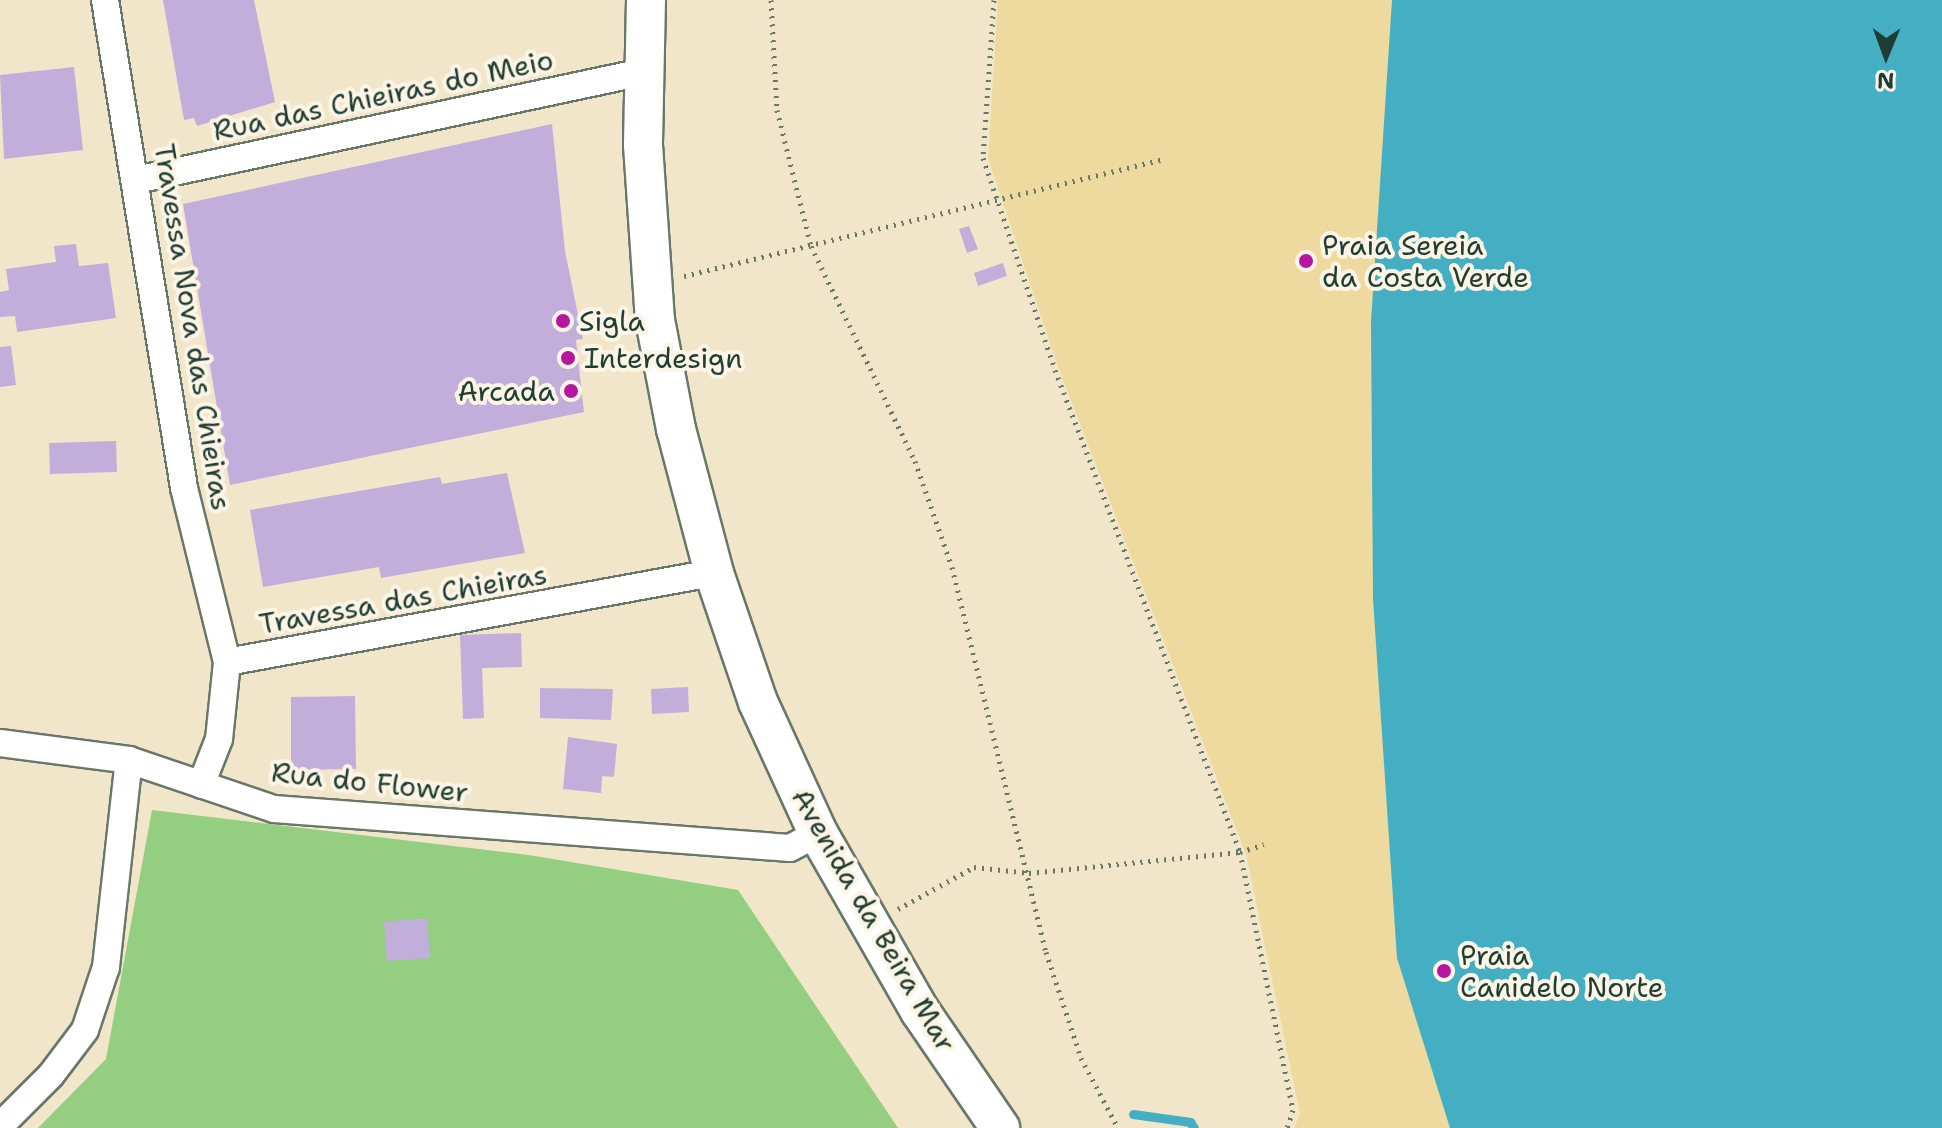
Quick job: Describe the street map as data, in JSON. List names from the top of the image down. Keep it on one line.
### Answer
{"streets":{"main road":["Avenida da Beira Mar"],"street":["Rua das Chieiras do Meio","Travessa Nova das Chieiras","Travessa das Chieiras","Rua do Flower"]},"crossings":[["Rua das Chieiras do Meio","Travessa Nova das Chieiras"],["Rua das Chieiras do Meio","Avenida da Beira Mar"],["Travessa Nova das Chieiras","Travessa das Chieiras"],["Travessa das Chieiras","Rua do Flower"],["Travessa das Chieiras","Avenida da Beira Mar"],["Rua do Flower","Avenida da Beira Mar"]],"places":["Praia Sereia da Costa Verde","Sigla","Interdesign","Arcada","Praia Canidelo Norte"],"north":"bottom"}
